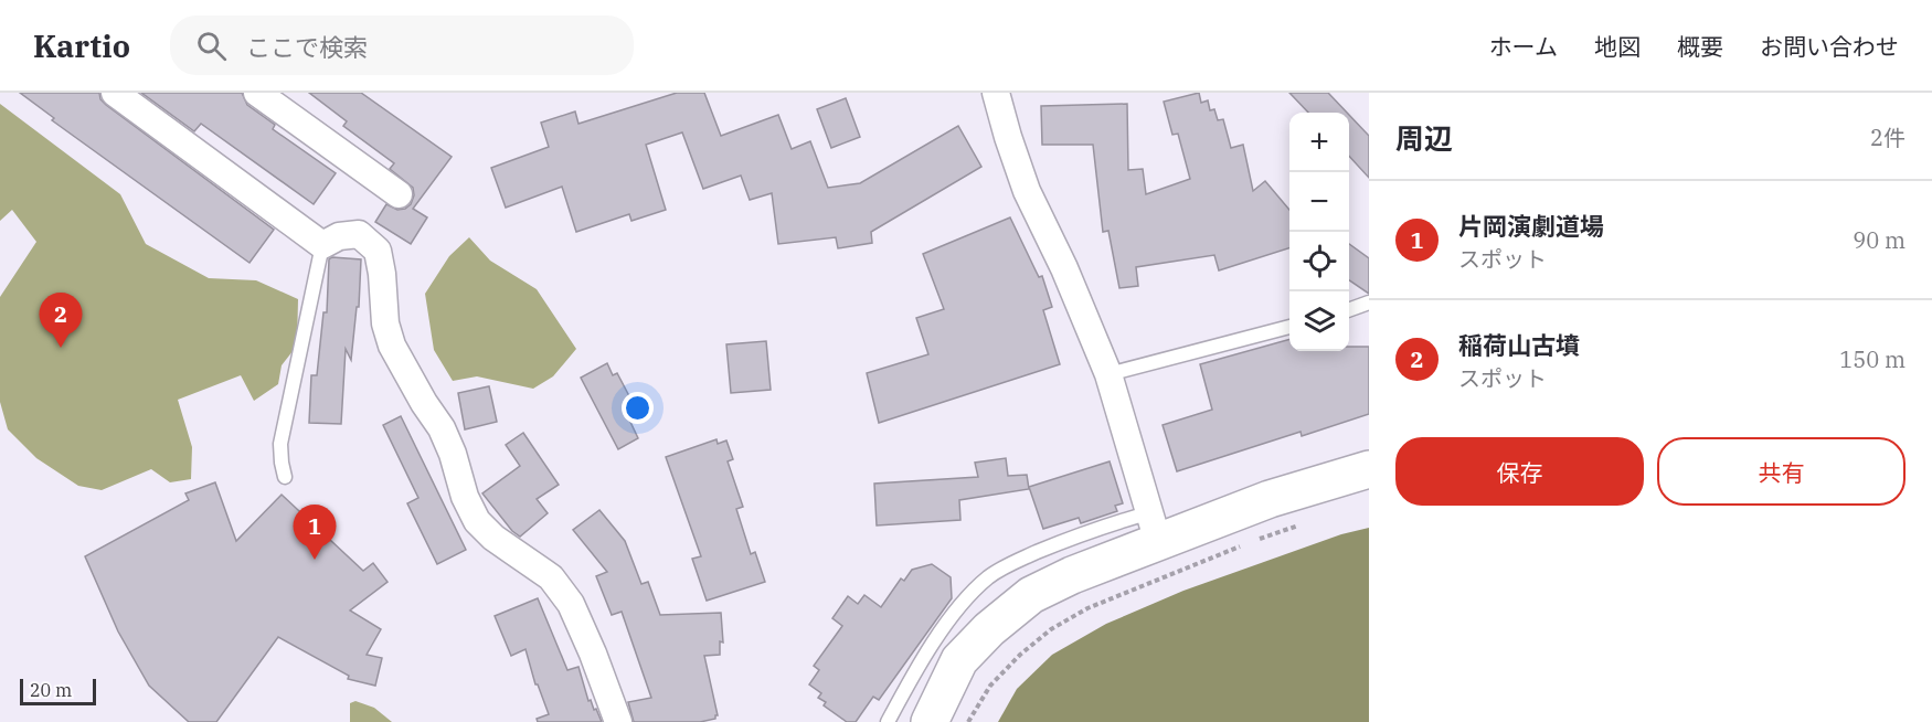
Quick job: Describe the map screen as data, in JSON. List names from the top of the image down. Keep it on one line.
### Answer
{"scale_bar":"20 m","page":{"header":"Kartio","search":"ここで検索","nav":["ホーム","地図","概要","お問い合わせ"],"heading":["周辺","2件"],"map_buttons":["+","−"],"list":[{"mark":"1","name":"片岡演劇道場","note":"スポット","value":"90 m"},{"mark":"2","name":"稲荷山古墳","note":"スポット","value":"150 m"}],"pins":["2","1"],"buttons":["保存","共有"],"scale":"20 m"}}
